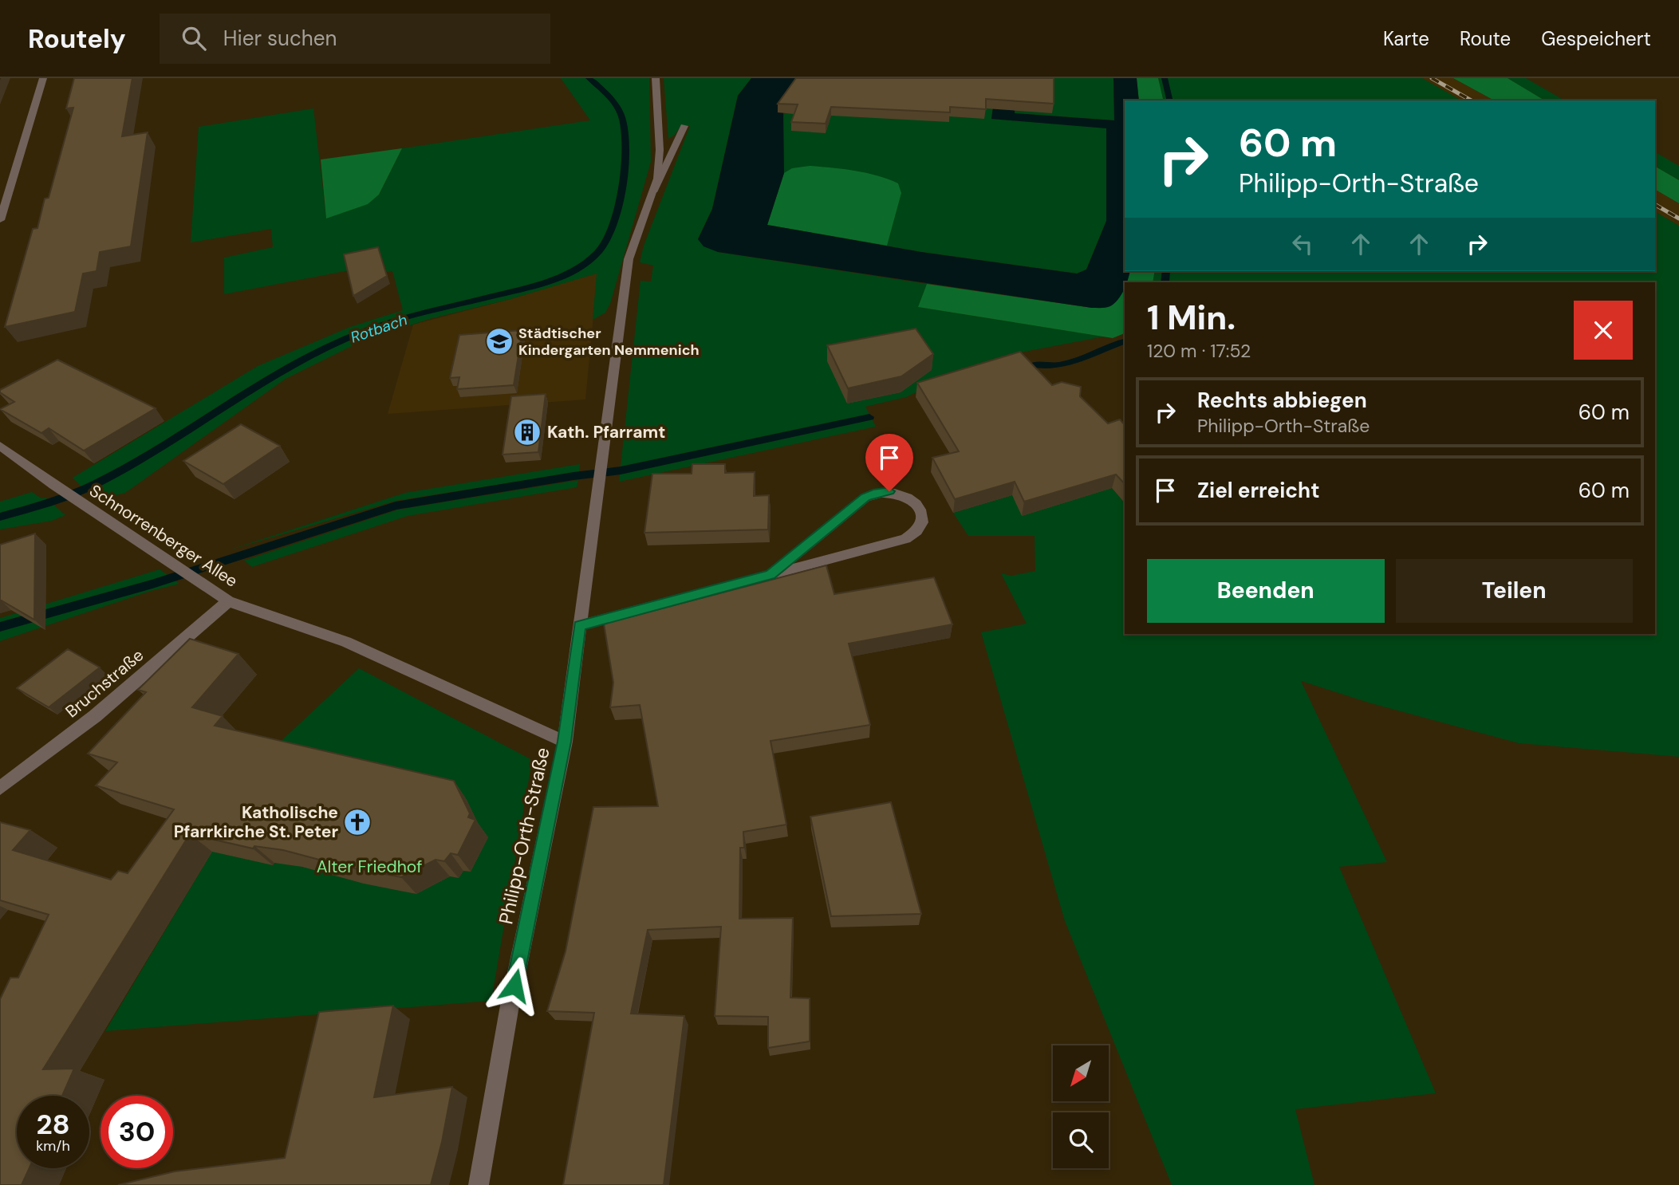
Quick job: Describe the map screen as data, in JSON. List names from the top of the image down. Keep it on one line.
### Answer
{"streets":{"street":["Schnorrenberger Allee","Bruchstraße","Philipp-Orth-Straße"]},"crossings":[["Schnorrenberger Allee","Bruchstraße"],["Schnorrenberger Allee","Philipp-Orth-Straße"]],"water":["Rotbach"],"parks":["Alter Friedhof"],"places":{"school or university":["Städtischer Kindergarten Nemmenich"],"building":["Kath. Pfarramt"],"church":["Katholische Pfarrkirche St. Peter"]},"north":"bottom left","page":{"header":"Routely","search":"Hier suchen","nav":["Karte","Route","Gespeichert"],"turn":["60 m","Philipp-Orth-Straße"],"heading":["1 Min.","120 m · 17:52"],"list":[{"name":"Rechts abbiegen","note":"Philipp-Orth-Straße","value":"60 m"},{"name":"Ziel erreicht","value":"60 m"}],"buttons":["Beenden","Teilen"],"speed":"28 km/h","limit":"30"}}
